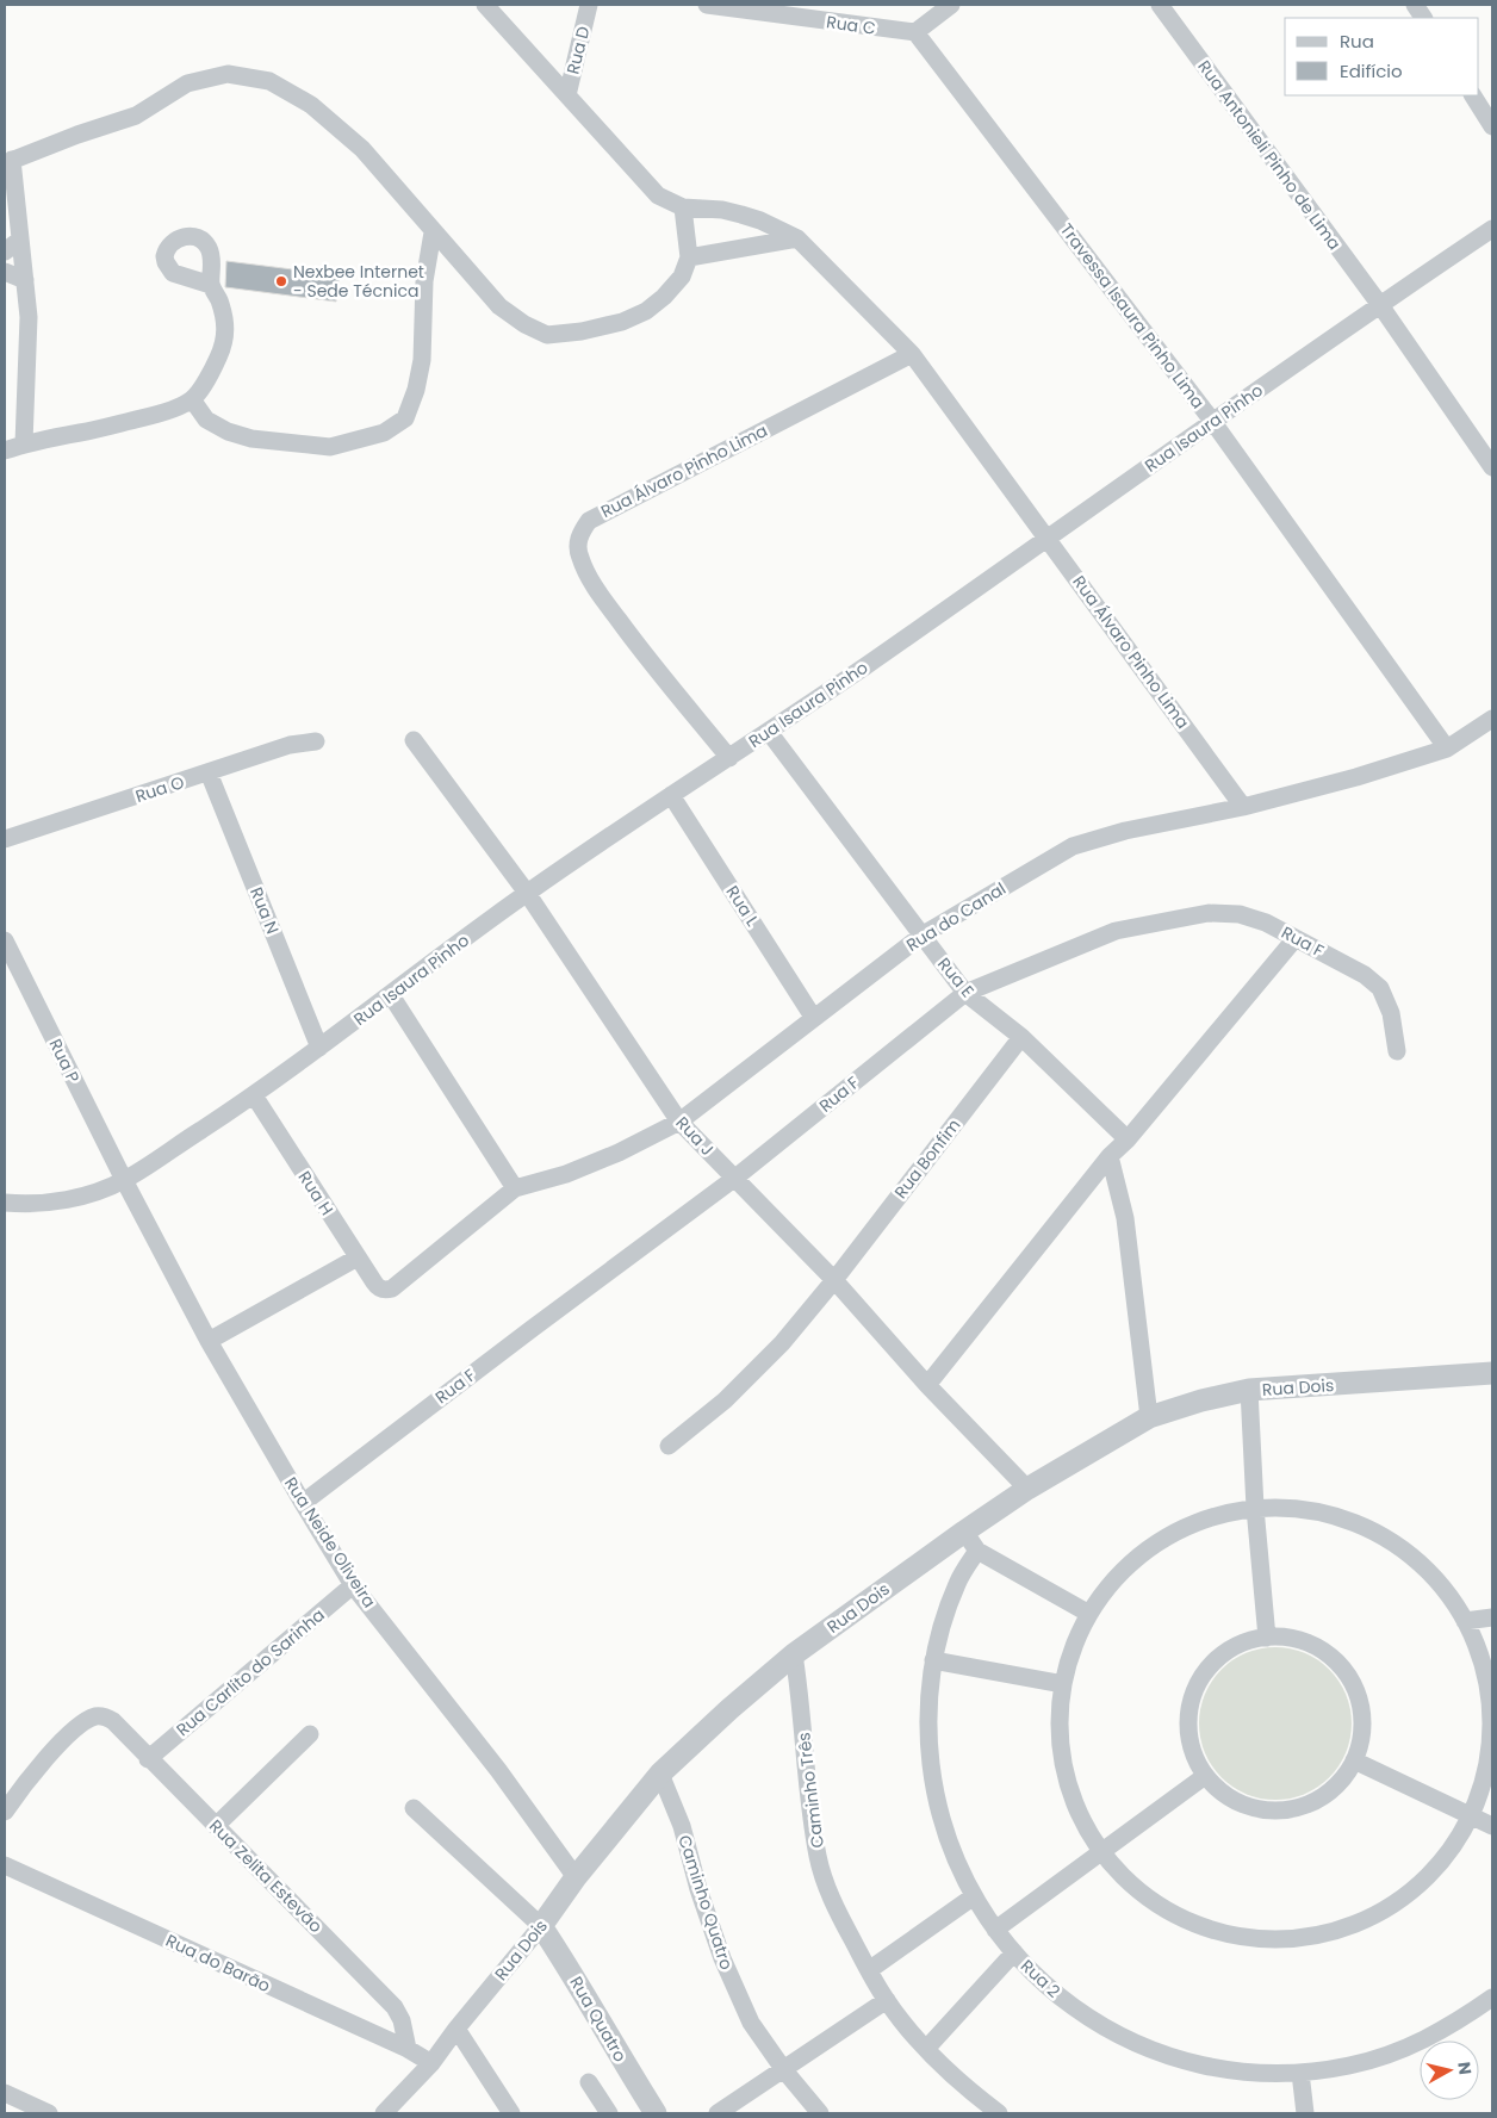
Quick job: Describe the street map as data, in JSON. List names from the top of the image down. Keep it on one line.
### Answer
{"streets":{"street":["Rua C","Rua D","Rua Antonieli Pinho de Lima","Travessa Isaura Pinho Lima","Rua Isaura Pinho","Rua Álvaro Pinho Lima","Rua O","Rua L","Rua N","Rua do Canal","Rua F","Rua E","Rua P","Rua J","Rua Bonfim","Rua H","Rua Dois","Rua Neide Oliveira","Rua Carlito do Sarinha","Caminho Três","Rua Zelita Estevão","Caminho Quatro","Rua do Barão","Rua 2","Rua Quatro"]},"crossings":[["Rua C","Travessa Isaura Pinho Lima"],["Rua D","Rua Álvaro Pinho Lima"],["Rua Antonieli Pinho de Lima","Rua Isaura Pinho"],["Travessa Isaura Pinho Lima","Rua Isaura Pinho"],["Travessa Isaura Pinho Lima","Rua do Canal"],["Rua Isaura Pinho","Rua Álvaro Pinho Lima"],["Rua Isaura Pinho","Rua L"],["Rua Isaura Pinho","Rua N"],["Rua Isaura Pinho","Rua E"],["Rua Isaura Pinho","Rua P"],["Rua Isaura Pinho","Rua J"],["Rua Isaura Pinho","Rua H"],["Rua Isaura Pinho","Rua Neide Oliveira"],["Rua Álvaro Pinho Lima","Rua do Canal"],["Rua O","Rua N"],["Rua L","Rua do Canal"],["Rua do Canal","Rua E"],["Rua do Canal","Rua J"],["Rua do Canal","Rua H"],["Rua F","Rua E"],["Rua F","Rua J"],["Rua F","Rua Neide Oliveira"],["Rua E","Rua Bonfim"],["Rua P","Rua Neide Oliveira"],["Rua J","Rua Bonfim"],["Rua J","Rua Dois"],["Rua Dois","Rua Neide Oliveira"],["Rua Dois","Caminho Três"],["Rua Dois","Caminho Quatro"],["Rua Dois","Rua do Barão"],["Rua Dois","Rua Quatro"],["Rua Neide Oliveira","Rua Carlito do Sarinha"],["Rua Carlito do Sarinha","Rua Zelita Estevão"],["Rua Zelita Estevão","Rua do Barão"]],"places":["Nexbee Internet - Sede Técnica"],"legend":["Rua","Edifício"],"north":"right"}
